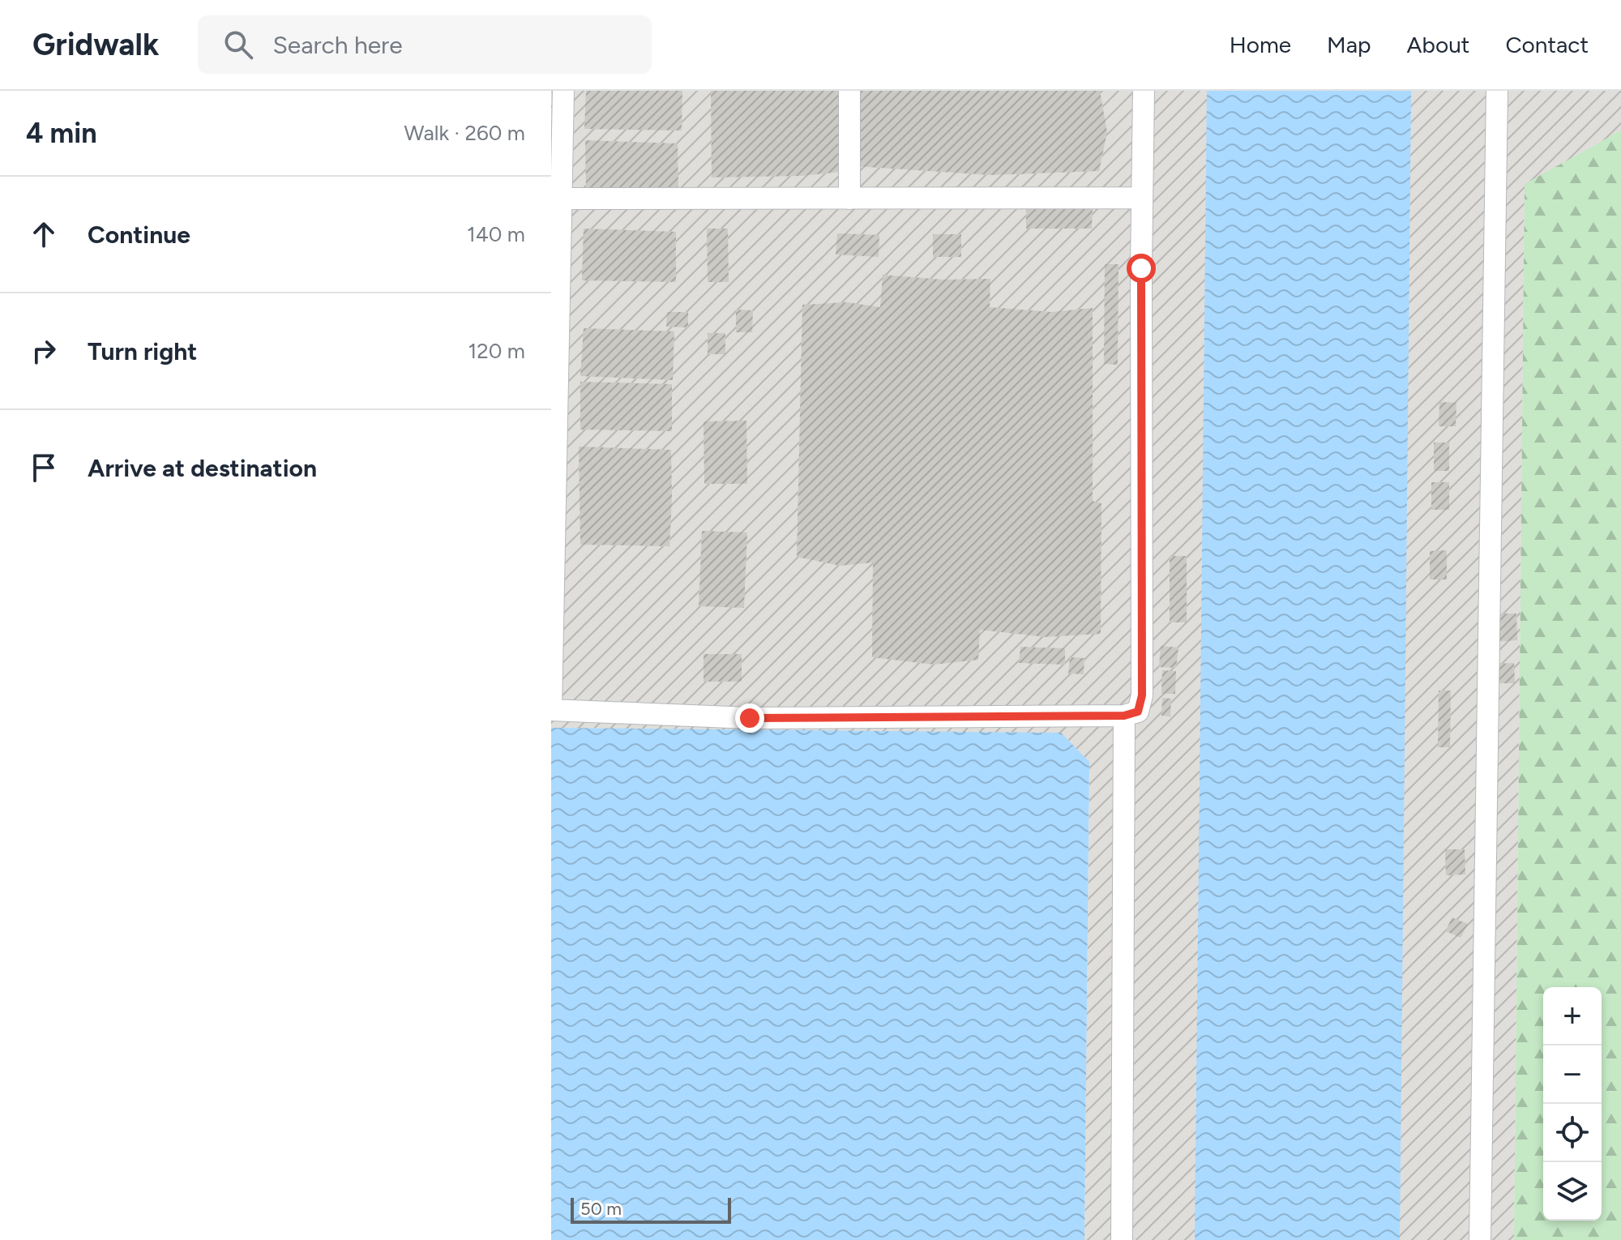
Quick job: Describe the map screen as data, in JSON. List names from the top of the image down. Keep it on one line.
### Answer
{"scale_bar":"50 m","page":{"header":"Gridwalk","search":"Search here","nav":["Home","Map","About","Contact"],"heading":["4 min","Walk · 260 m"],"list":[["Continue","140 m"],["Turn right","120 m"],"Arrive at destination"],"map_buttons":["+","−"],"scale":"50 m"}}
